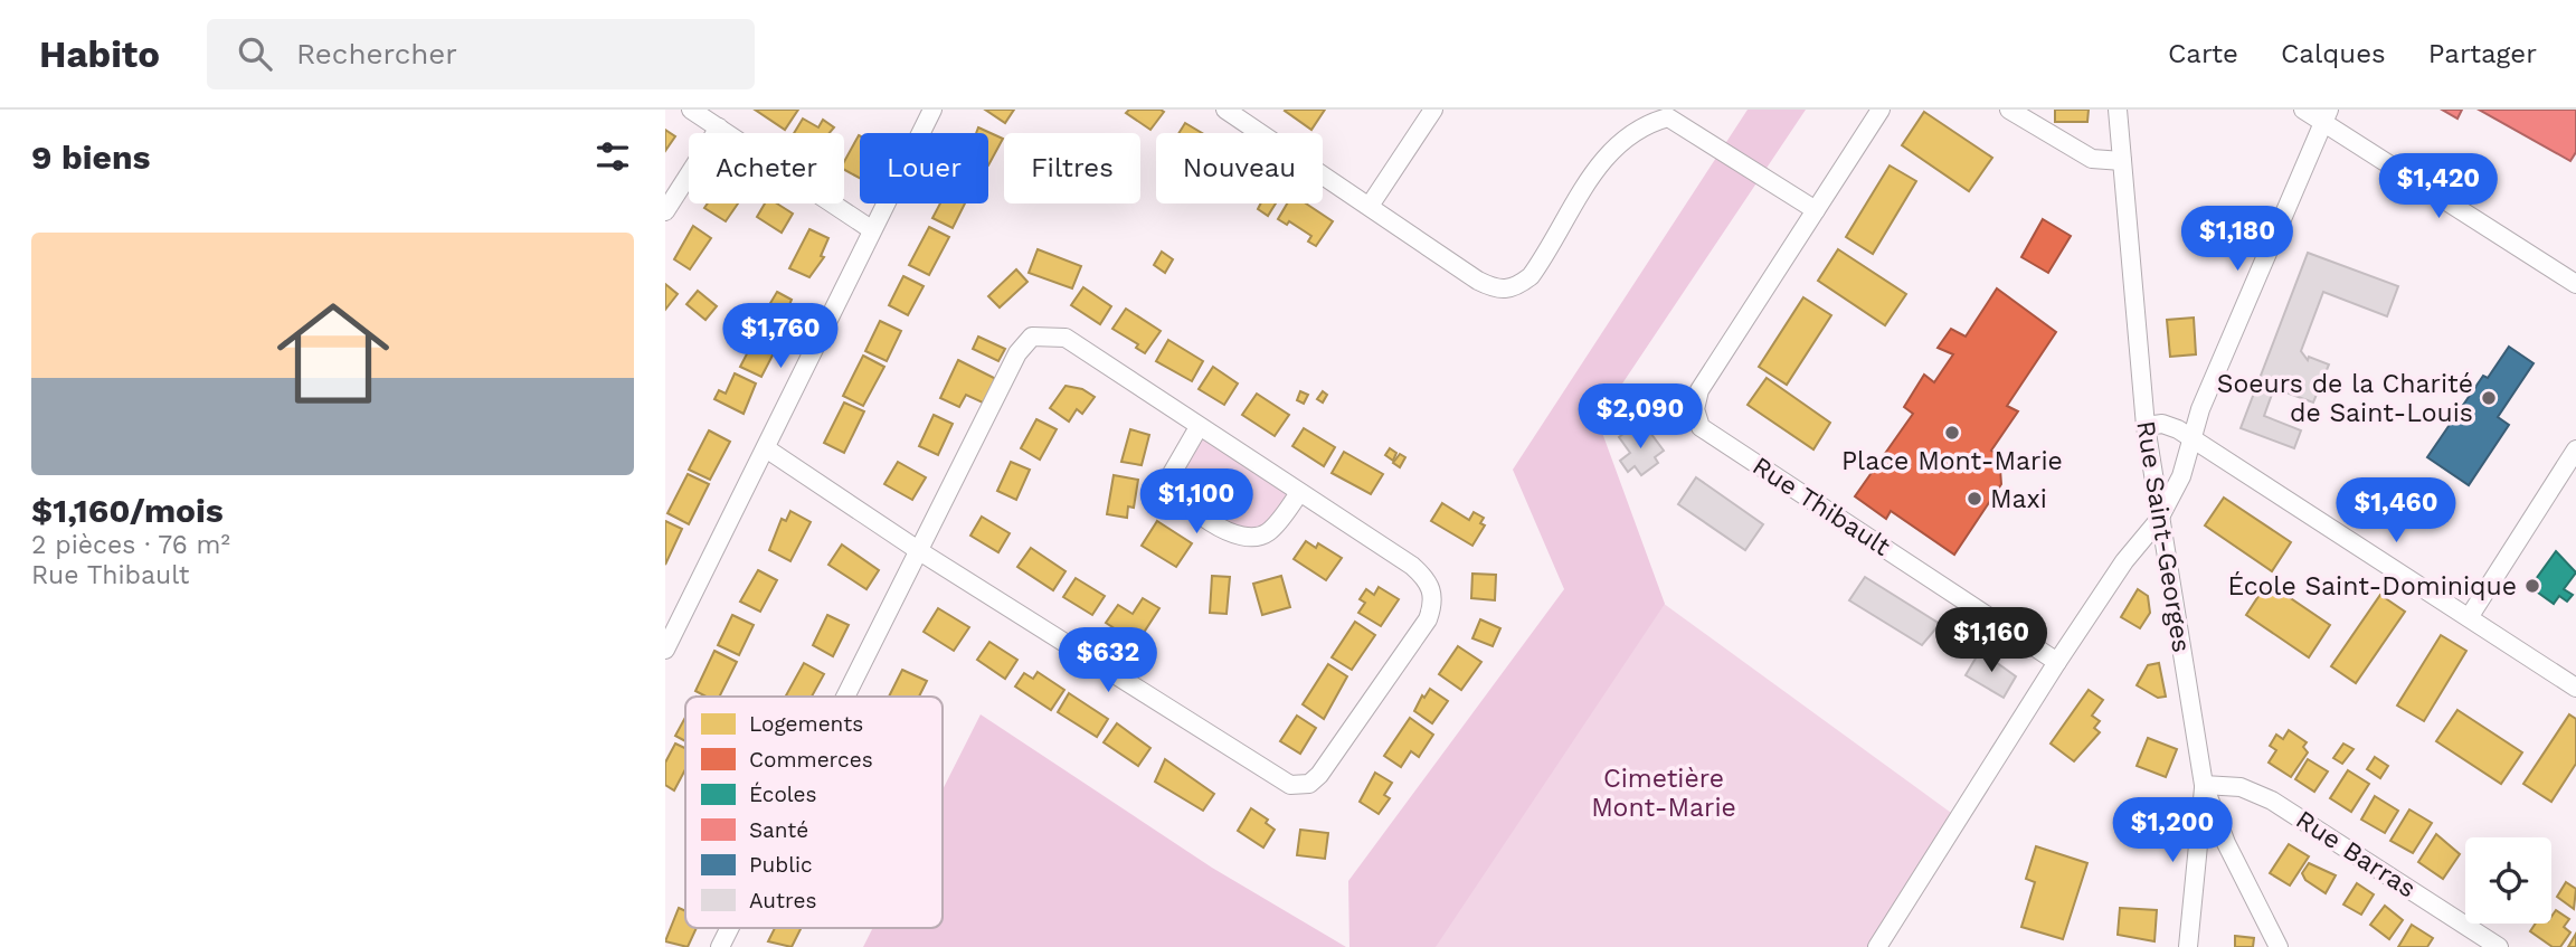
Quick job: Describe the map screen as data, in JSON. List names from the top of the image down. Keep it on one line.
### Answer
{"streets":{"street":["Rue Thibault","Rue Saint-Georges","Rue Barras"]},"crossings":[["Rue Saint-Georges","Rue Barras"]],"parks":["Cimetière Mont-Marie"],"places":["Soeurs de la Charité de Saint-Louis","Place Mont-Marie","Maxi","École Saint-Dominique"],"legend":["Logements","Commerces","Écoles","Santé","Public","Autres"],"page":{"header":"Habito","search":"Rechercher","nav":["Carte","Calques","Partager"],"heading":"9 biens","chip":["Acheter","Louer","Filtres","Nouveau"],"price":["$1,420","$1,180","$1,760","$2,090","$1,100","$1,460","$1,160","$632","$1,200"],"list":[{"name":"$1,160/mois","note":"2 pièces · 76 m² · Rue Thibault"}]}}
